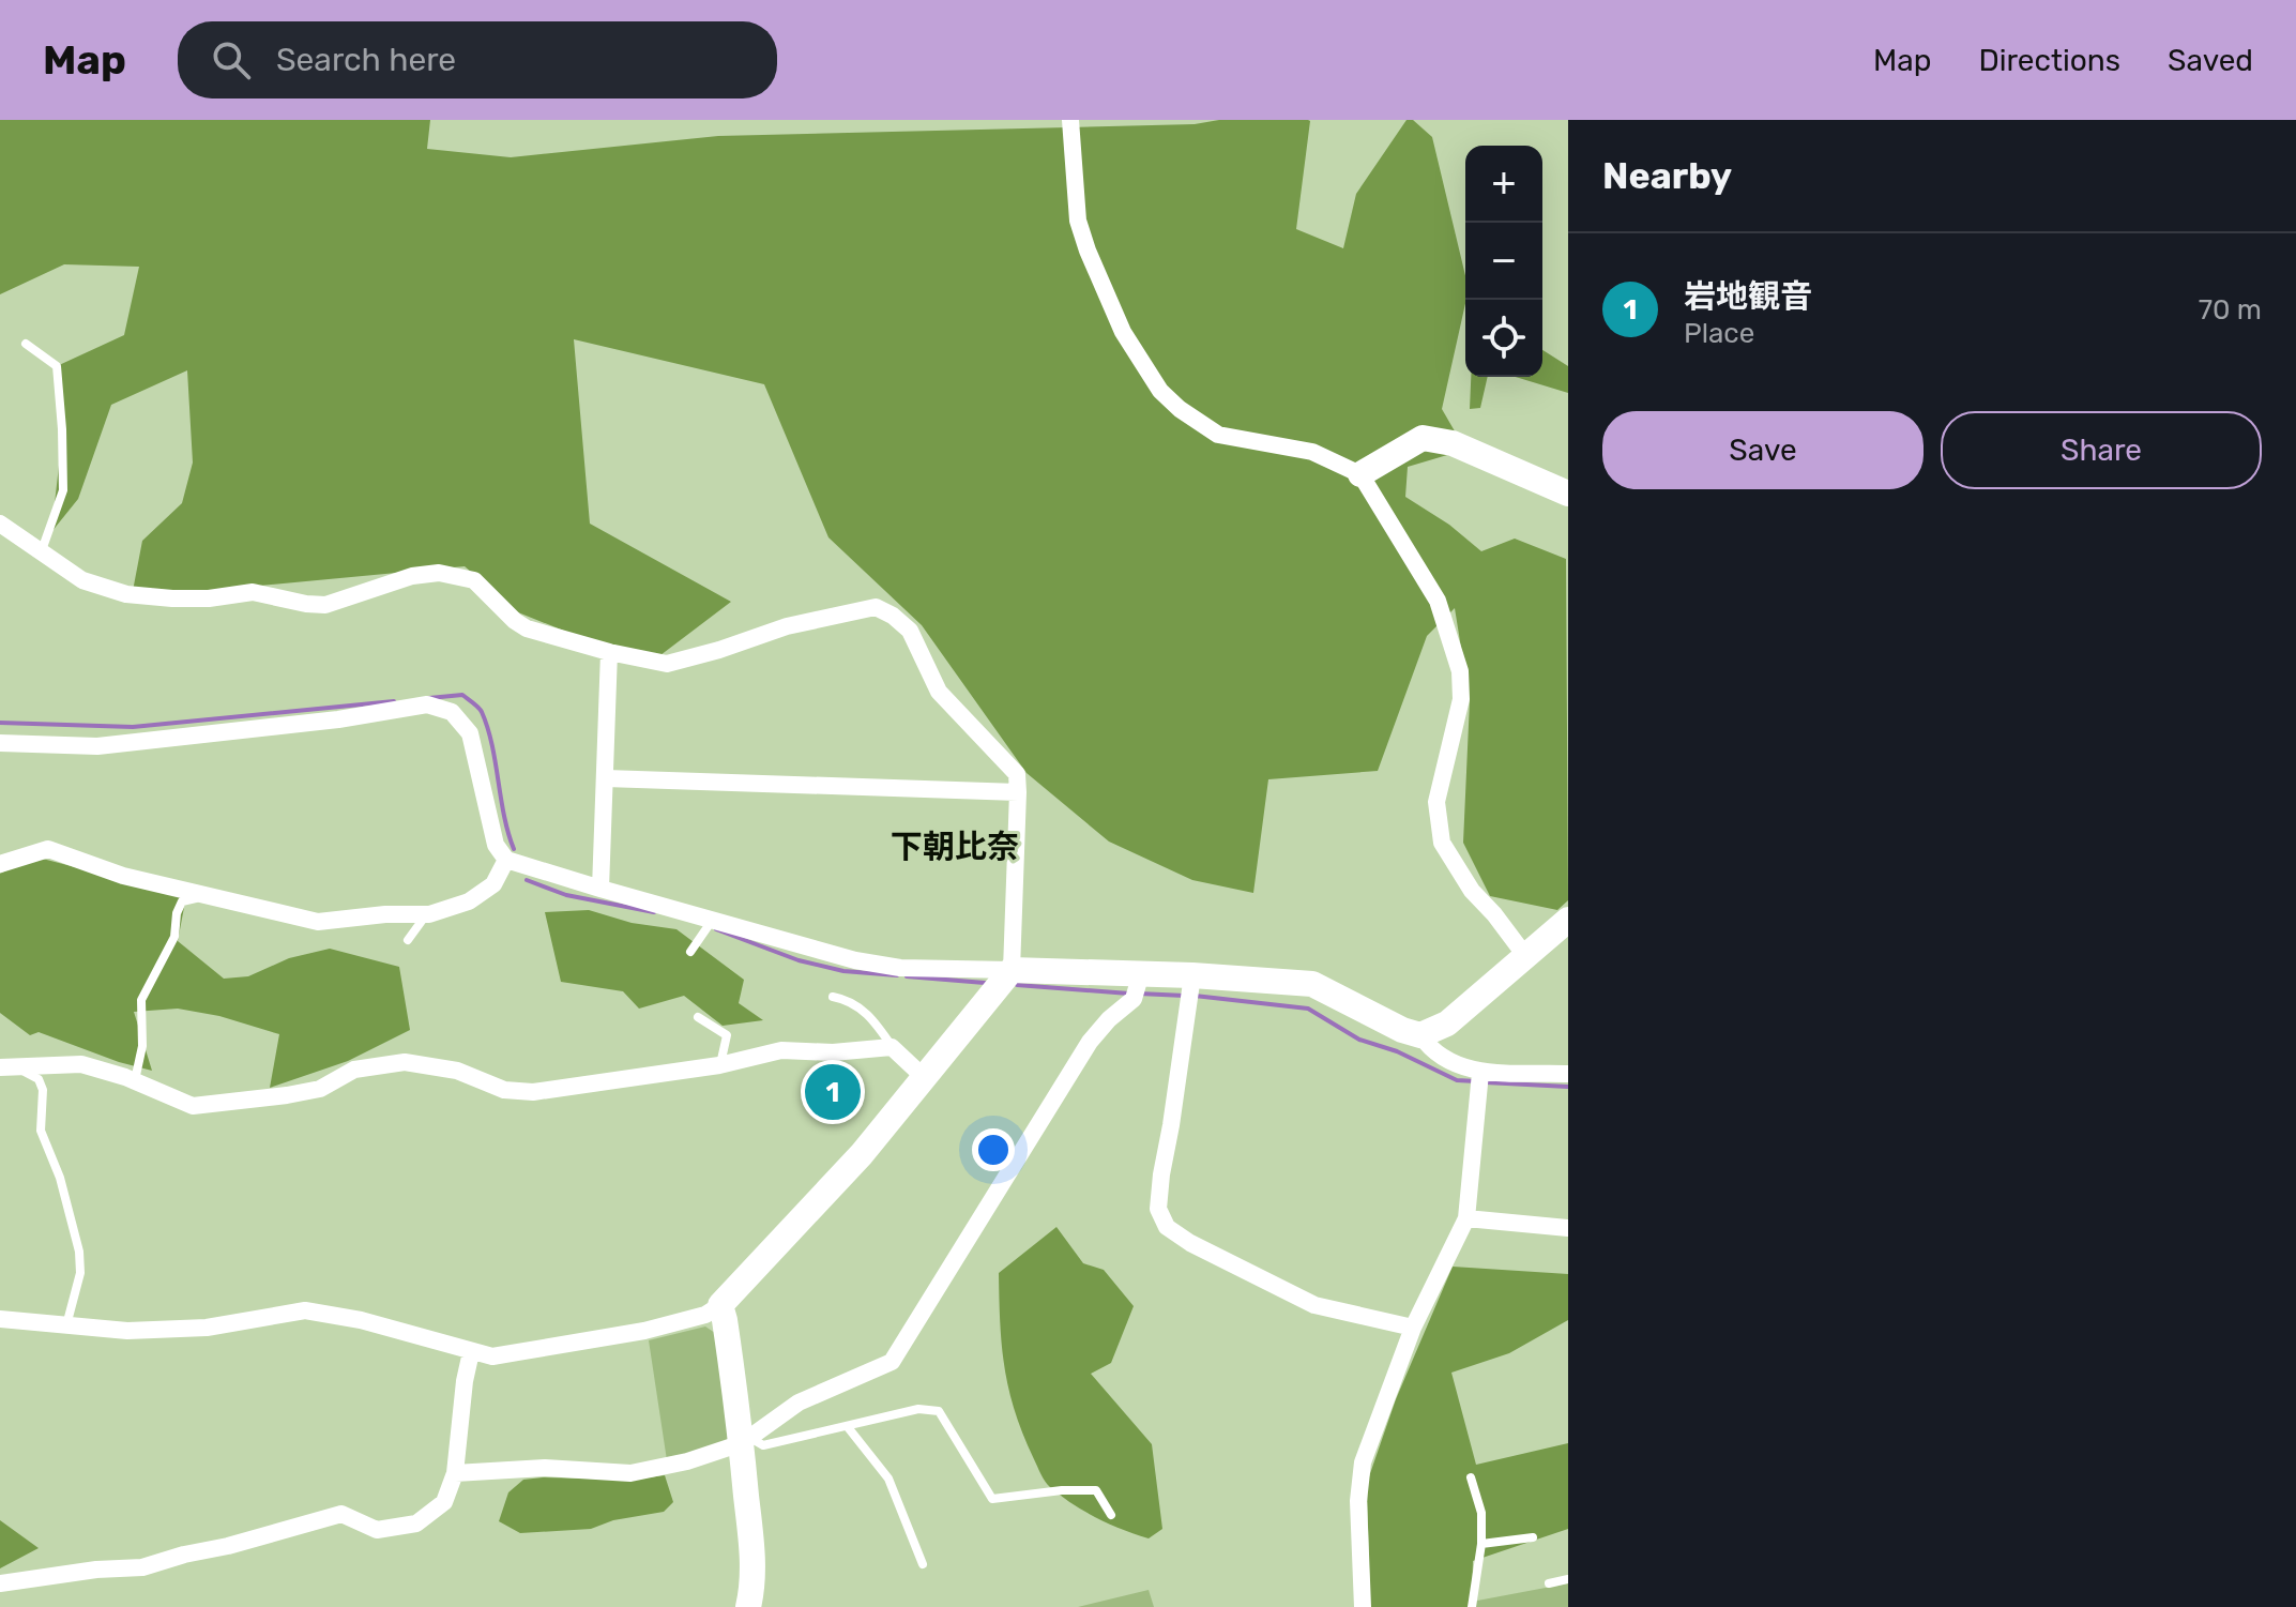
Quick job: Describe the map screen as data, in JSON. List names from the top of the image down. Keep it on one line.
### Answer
{"districts":["下朝比奈"],"page":{"header":"Map","search":"Search here","nav":["Map","Directions","Saved"],"heading":"Nearby","map_buttons":["+","−"],"list":[{"mark":"1","name":"岩地観音","note":"Place","value":"70 m"}],"buttons":["Save","Share"],"pins":"1"}}
